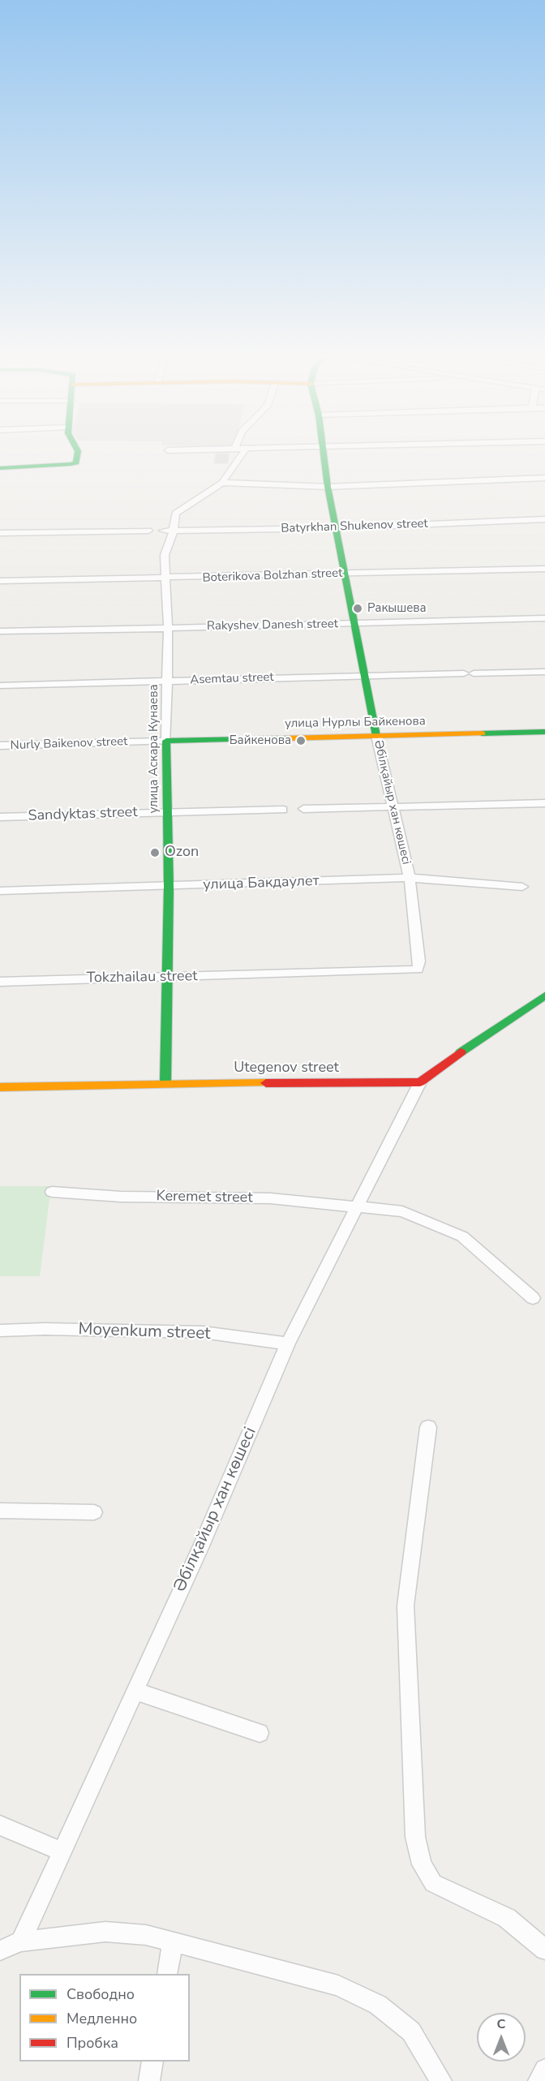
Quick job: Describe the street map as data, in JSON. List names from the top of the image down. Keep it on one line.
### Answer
{"streets":{"street":["Batyrkhan Shukenov street","Boterikova Bolzhan street","Rakyshev Danesh street","Asemtau street","улица Нурлы Байкенова","Nurly Baikenov street","улица Аскара Кунаева","Әбілқайыр хан көшесі","Sandyktas street","улица Бакдаулет","Tokzhailau street","Utegenov street","Keremet street","Moyenkum street"]},"crossings":[["Batyrkhan Shukenov street","улица Аскара Кунаева"],["Batyrkhan Shukenov street","Әбілқайыр хан көшесі"],["Boterikova Bolzhan street","улица Аскара Кунаева"],["Boterikova Bolzhan street","Әбілқайыр хан көшесі"],["Rakyshev Danesh street","улица Аскара Кунаева"],["Rakyshev Danesh street","Әбілқайыр хан көшесі"],["Asemtau street","улица Аскара Кунаева"],["Asemtau street","Әбілқайыр хан көшесі"],["улица Нурлы Байкенова","Nurly Baikenov street"],["улица Нурлы Байкенова","улица Аскара Кунаева"],["улица Нурлы Байкенова","Әбілқайыр хан көшесі"],["Nurly Baikenov street","улица Аскара Кунаева"],["улица Аскара Кунаева","Sandyktas street"],["улица Аскара Кунаева","улица Бакдаулет"],["улица Аскара Кунаева","Tokzhailau street"],["улица Аскара Кунаева","Utegenov street"],["Әбілқайыр хан көшесі","улица Бакдаулет"],["Әбілқайыр хан көшесі","Tokzhailau street"],["Әбілқайыр хан көшесі","Utegenov street"],["Әбілқайыр хан көшесі","Keremet street"],["Әбілқайыр хан көшесі","Moyenkum street"]],"places":["Ракышева","Байкенова","Ozon"],"legend":["Свободно","Медленно","Пробка"],"north":"top"}
